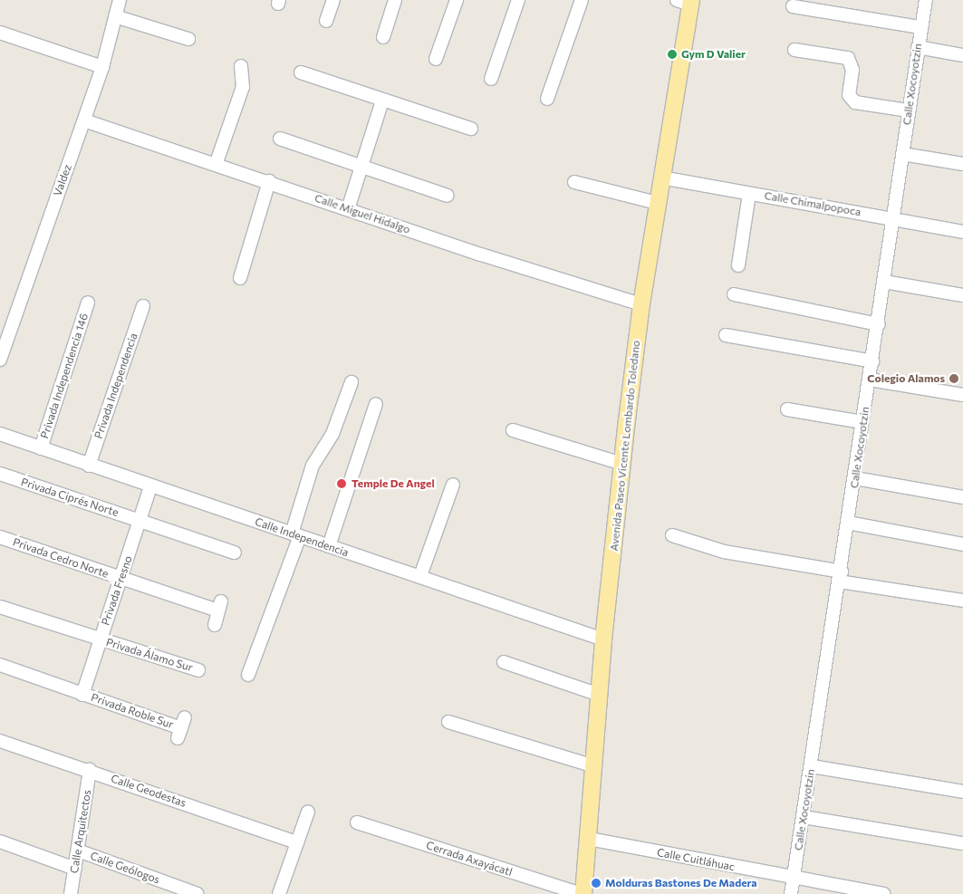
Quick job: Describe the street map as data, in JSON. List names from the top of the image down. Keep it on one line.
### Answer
{"streets":{"main road":["Avenida Paseo Vicente Lombardo Toledano"],"street":["Calle Xocoyotzin","Valdez","Calle Chimalpopoca","Calle Miguel Hidalgo","Privada Independencia 146","Privada Independencia","Privada Ciprés Norte","Calle Independencia","Privada Cedro Norte","Privada Fresno","Privada Álamo Sur","Privada Roble Sur","Calle Geodestas","Calle Arquitectos","Cerrada Axayácatl","Calle Cuitláhuac","Calle Geólogos"]},"crossings":[["Calle Xocoyotzin","Calle Chimalpopoca"],["Calle Xocoyotzin","Calle Cuitláhuac"],["Valdez","Calle Miguel Hidalgo"],["Calle Chimalpopoca","Avenida Paseo Vicente Lombardo Toledano"],["Calle Miguel Hidalgo","Avenida Paseo Vicente Lombardo Toledano"],["Privada Independencia 146","Calle Independencia"],["Privada Independencia","Calle Independencia"],["Avenida Paseo Vicente Lombardo Toledano","Calle Independencia"],["Avenida Paseo Vicente Lombardo Toledano","Cerrada Axayácatl"],["Avenida Paseo Vicente Lombardo Toledano","Calle Cuitláhuac"],["Privada Ciprés Norte","Privada Fresno"],["Calle Independencia","Privada Fresno"],["Privada Cedro Norte","Privada Fresno"],["Privada Fresno","Privada Álamo Sur"],["Privada Fresno","Privada Roble Sur"],["Calle Geodestas","Calle Arquitectos"],["Calle Arquitectos","Calle Geólogos"]],"places":["Gym D Valier","Colegio Alamos","Temple De Angel","Molduras Bastones De Madera"]}
